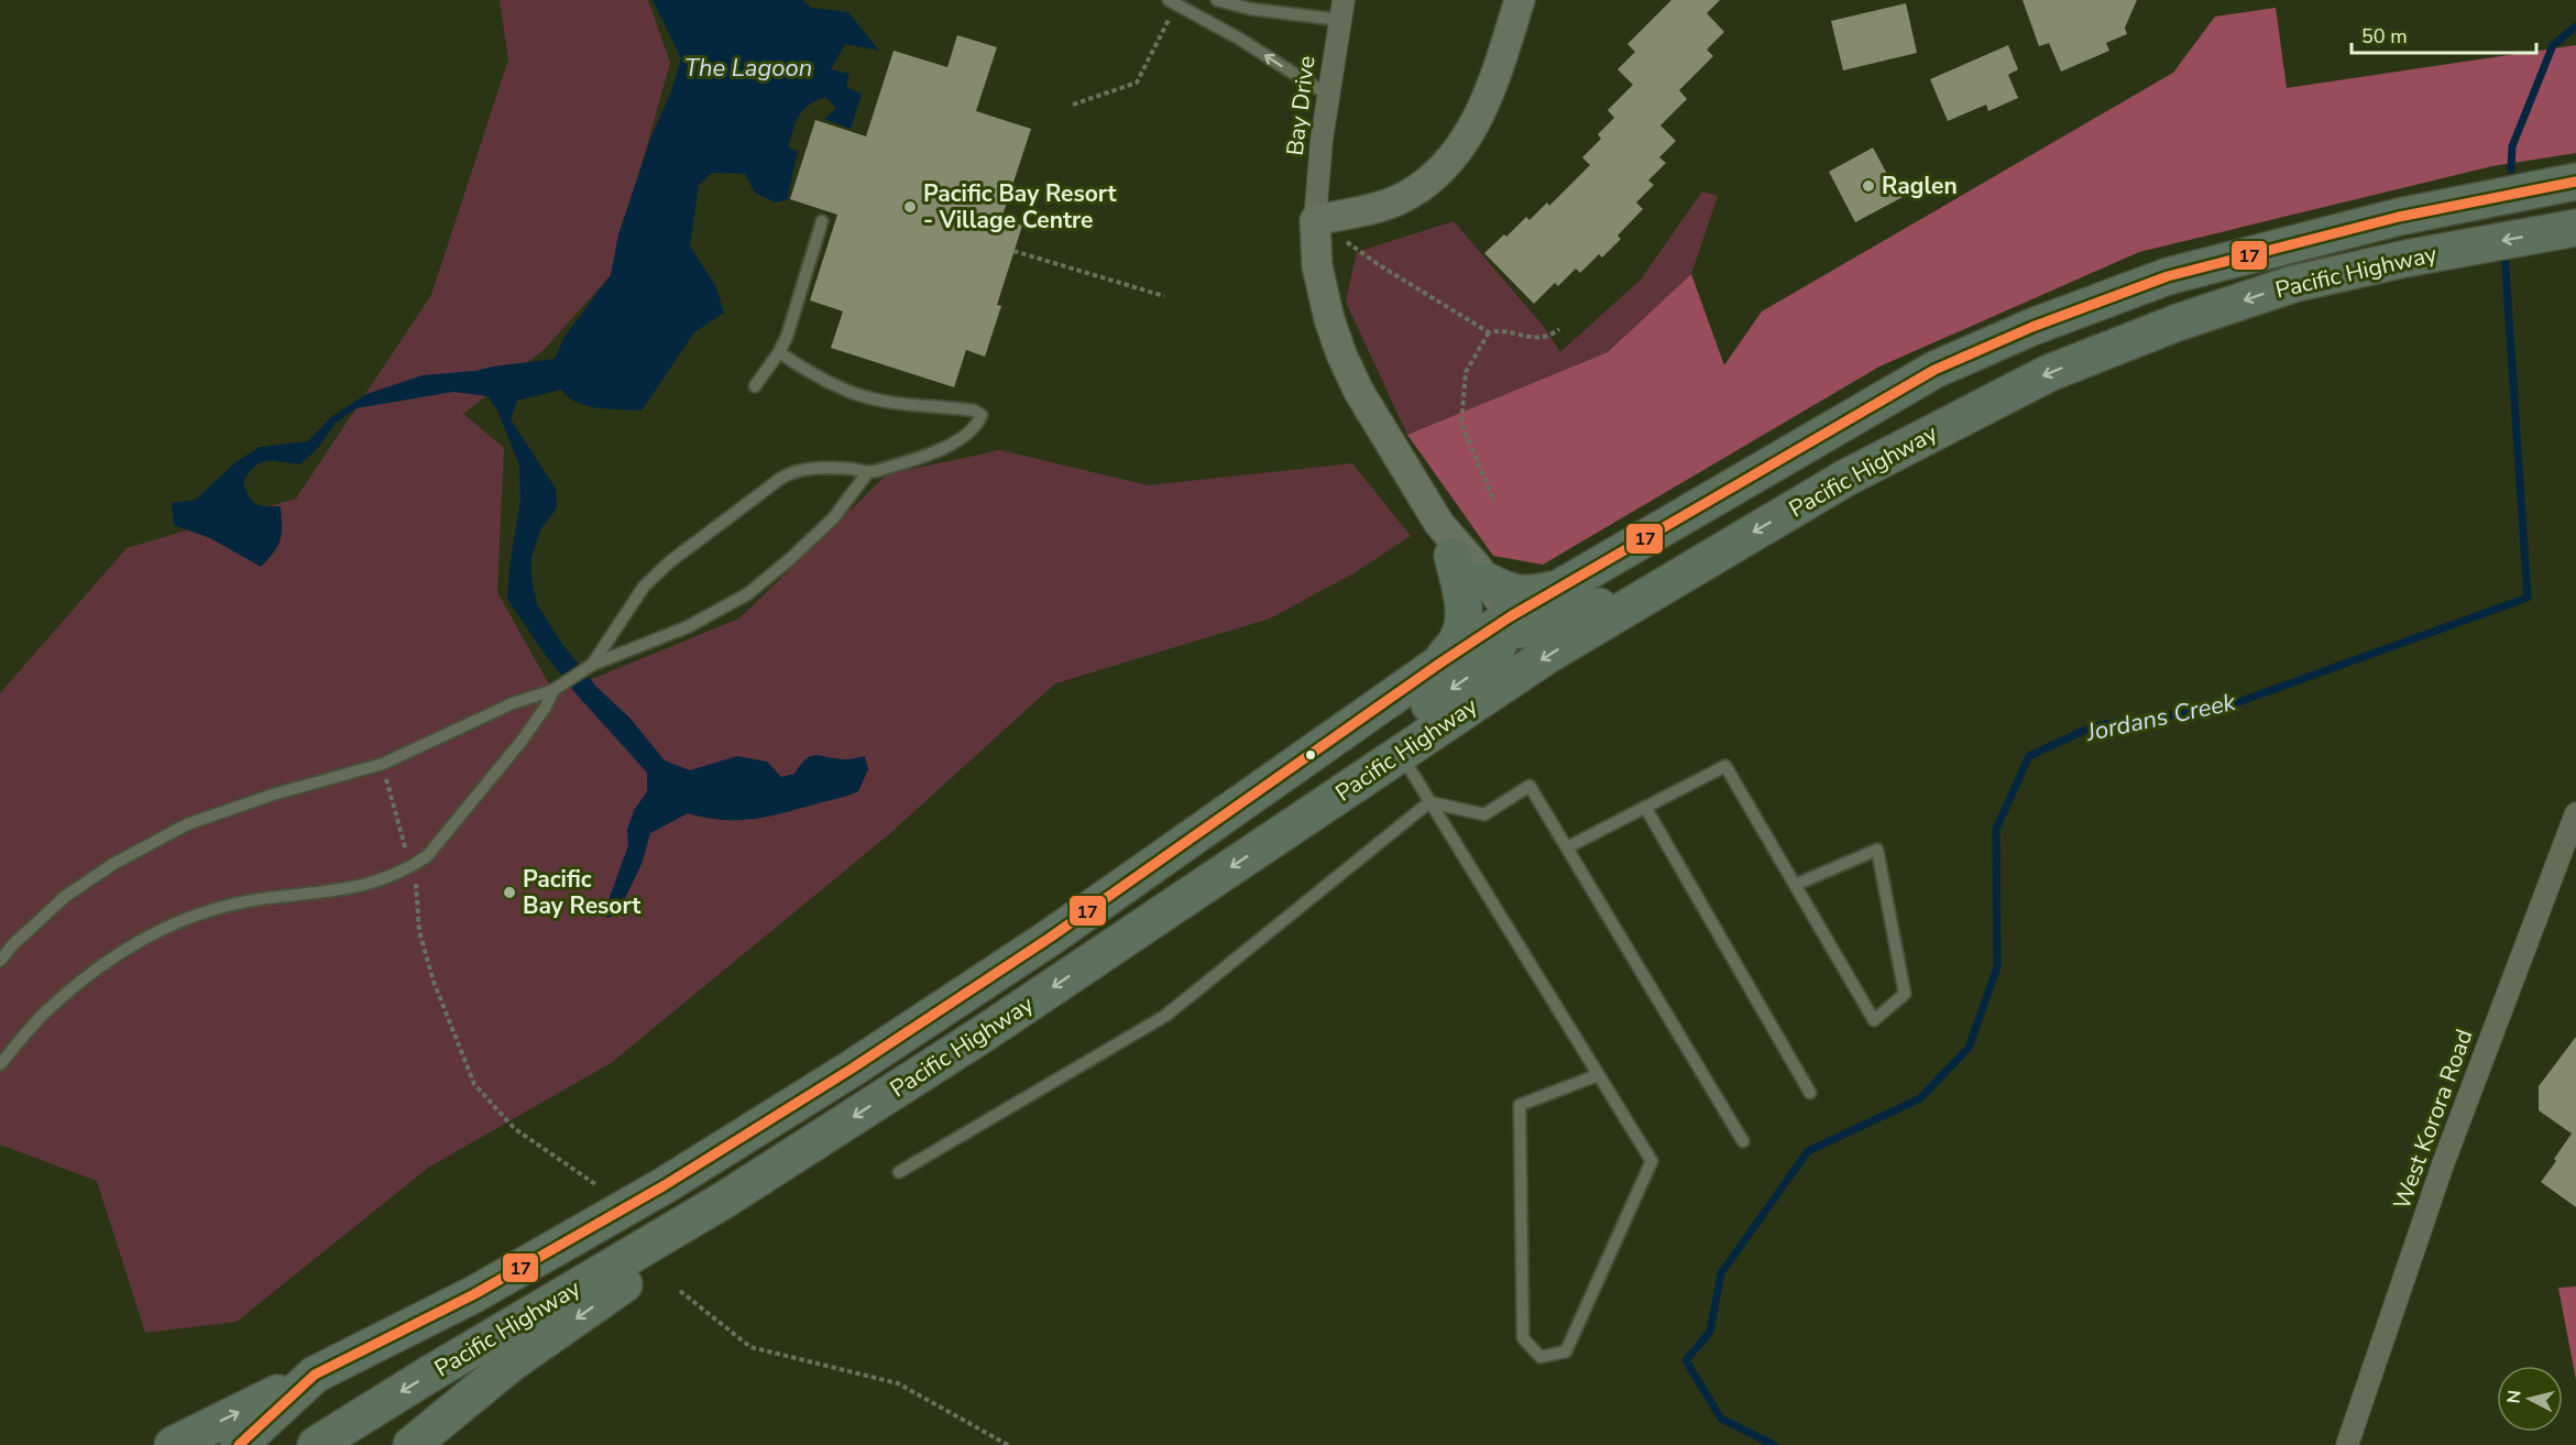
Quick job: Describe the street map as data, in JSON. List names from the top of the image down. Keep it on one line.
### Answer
{"streets":{"highway":["Pacific Highway"],"street":["Bay Drive","West Korora Road"]},"water":["The Lagoon","Jordans Creek"],"places":["Raglen","Pacific Bay Resort - Village Centre","Pacific Bay Resort"],"lines":["transit line 17"],"scale_bar":"50 m","north":"left"}
